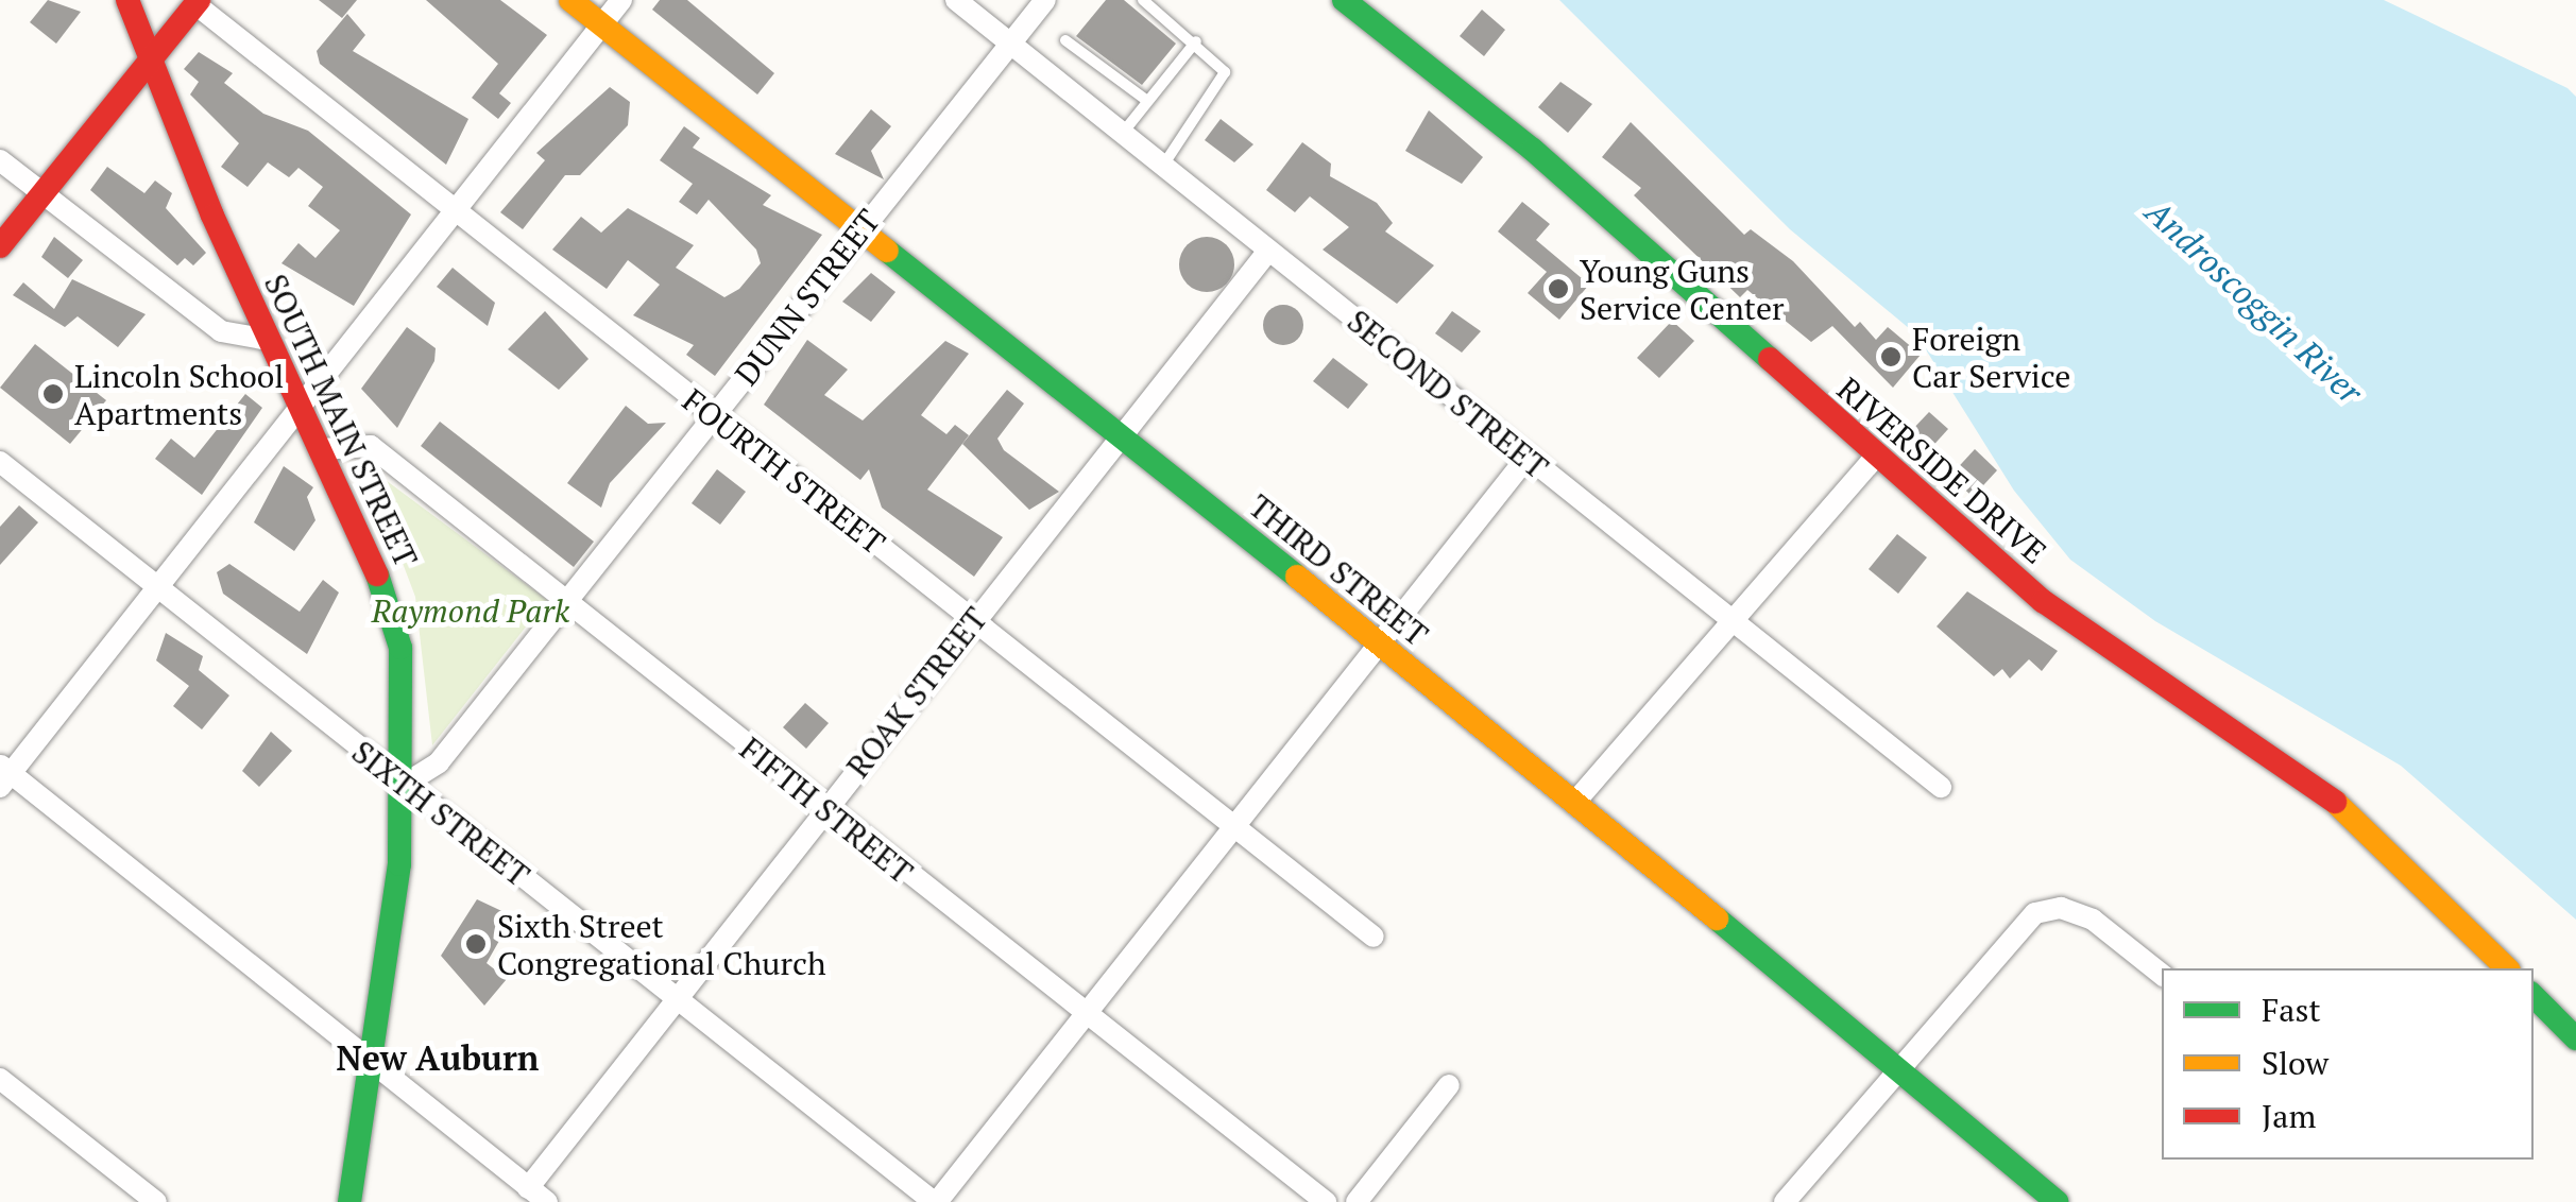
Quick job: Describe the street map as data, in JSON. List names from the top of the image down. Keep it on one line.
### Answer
{"streets":{"street":["DUNN STREET","SECOND STREET","SOUTH MAIN STREET","RIVERSIDE DRIVE","FOURTH STREET","THIRD STREET","ROAK STREET","FIFTH STREET","SIXTH STREET"]},"crossings":[["DUNN STREET","SECOND STREET"],["DUNN STREET","SOUTH MAIN STREET"],["DUNN STREET","FOURTH STREET"],["DUNN STREET","THIRD STREET"],["DUNN STREET","FIFTH STREET"],["DUNN STREET","SIXTH STREET"],["SECOND STREET","ROAK STREET"],["SOUTH MAIN STREET","FIFTH STREET"],["SOUTH MAIN STREET","SIXTH STREET"],["FOURTH STREET","ROAK STREET"],["THIRD STREET","ROAK STREET"],["ROAK STREET","FIFTH STREET"],["ROAK STREET","SIXTH STREET"]],"districts":["New Auburn"],"water":["Androscoggin River"],"parks":["Raymond Park"],"places":["Young Guns Service Center","Foreign Car Service","Lincoln School Apartments","Sixth Street Congregational Church"],"legend":["Fast","Slow","Jam"]}
